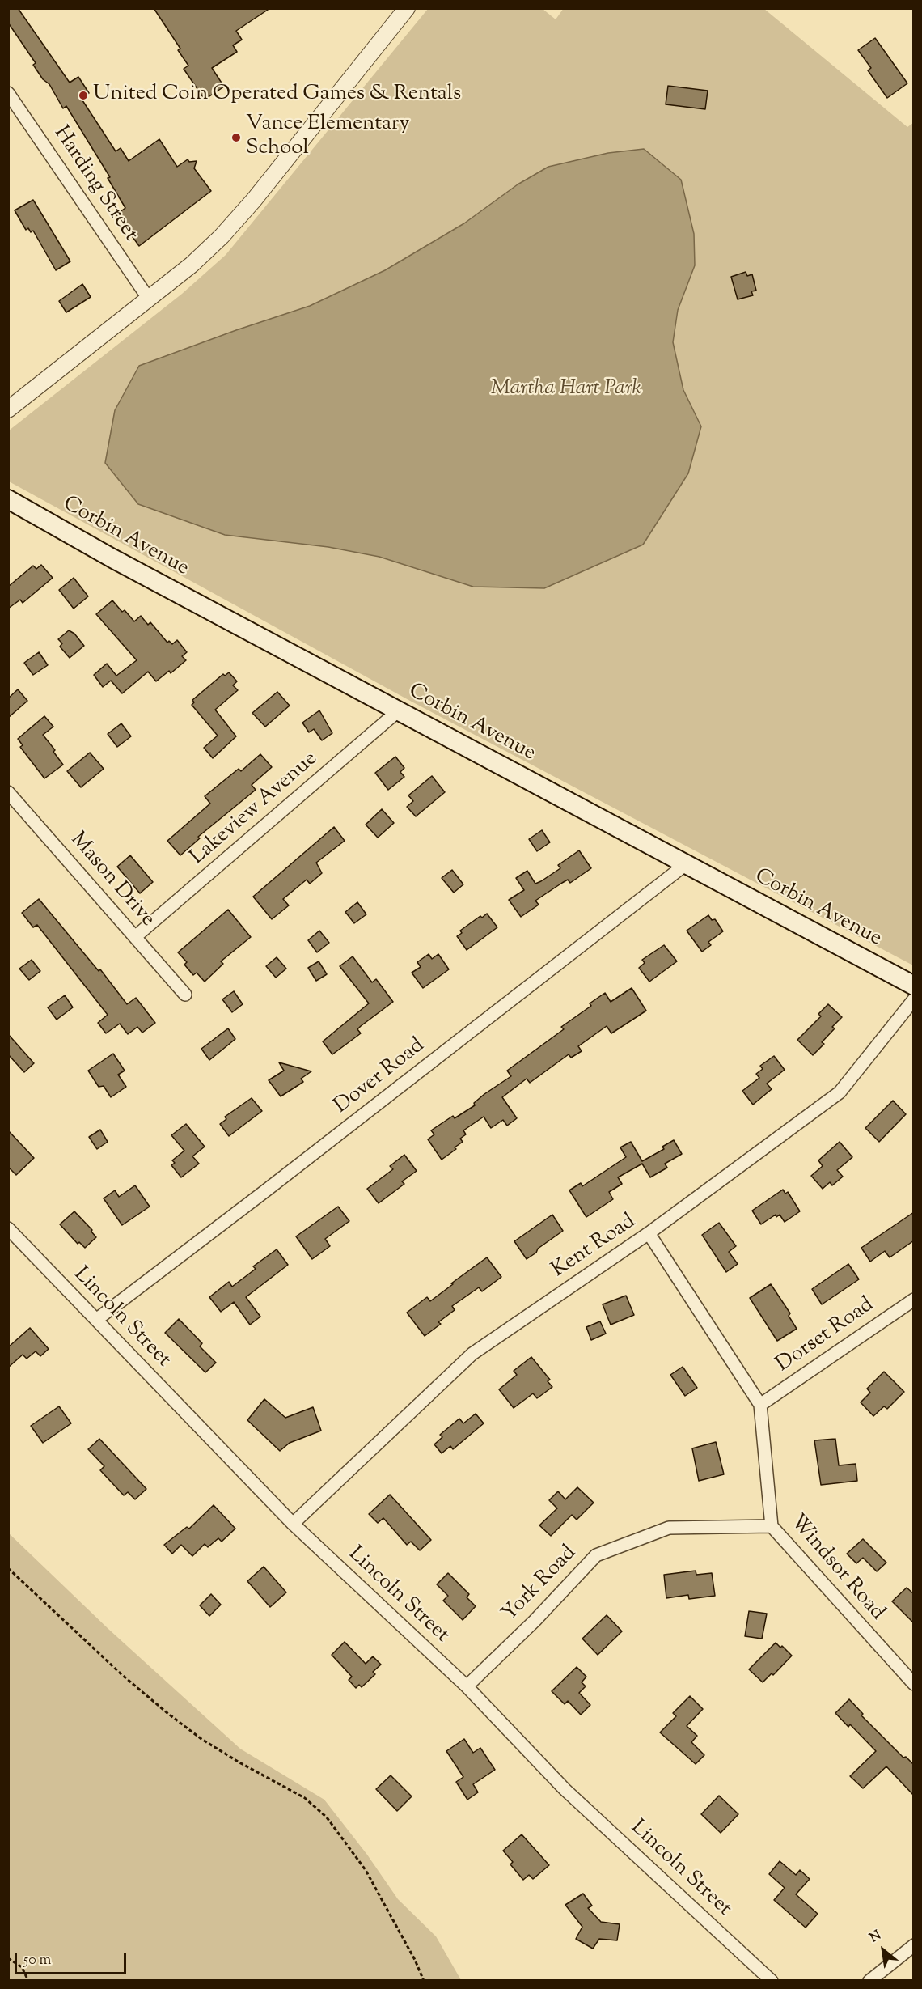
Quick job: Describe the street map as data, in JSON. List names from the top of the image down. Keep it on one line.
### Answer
{"streets":{"main road":["Corbin Avenue"],"street":["Harding Street","Lakeview Avenue","Mason Drive","Dover Road","Kent Road","Lincoln Street","Dorset Road","Windsor Road","York Road"]},"crossings":[["Corbin Avenue","Lakeview Avenue"],["Corbin Avenue","Dover Road"],["Lakeview Avenue","Mason Drive"],["Dover Road","Lincoln Street"],["Kent Road","Lincoln Street"],["Kent Road","Windsor Road"],["Lincoln Street","York Road"],["Dorset Road","Windsor Road"],["Windsor Road","York Road"]],"parks":["Martha Hart Park"],"places":["United Coin Operated Games & Rentals","Vance Elementary School"],"scale_bar":"50 m","north":"top left"}
